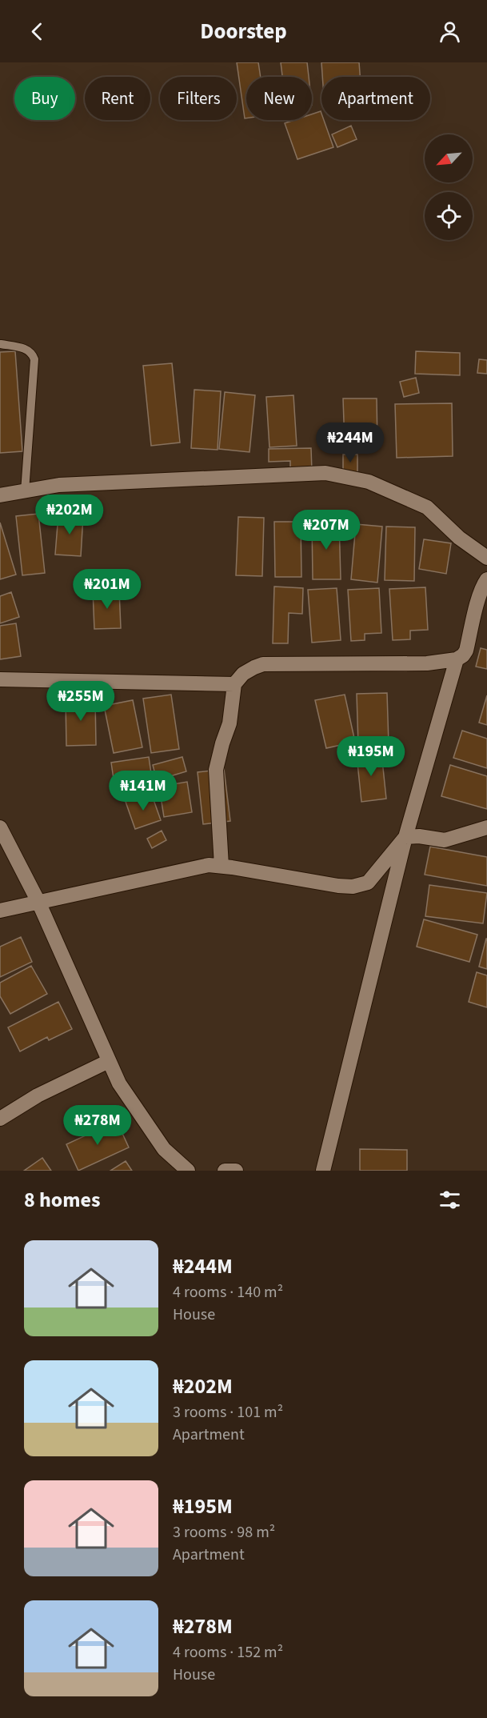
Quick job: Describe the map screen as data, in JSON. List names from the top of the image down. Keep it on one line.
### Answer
{"north":"bottom left","page":{"header":"Doorstep","chip":["Buy","Rent","Filters","New","Apartment"],"price":["₦244M","₦202M","₦207M","₦201M","₦255M","₦195M","₦141M","₦278M"],"heading":"8 homes","list":[{"name":"₦244M","note":"4 rooms · 140 m² · House"},{"name":"₦202M","note":"3 rooms · 101 m² · Apartment"},{"name":"₦195M","note":"3 rooms · 98 m² · Apartment"},{"name":"₦278M","note":"4 rooms · 152 m² · House"}]}}
